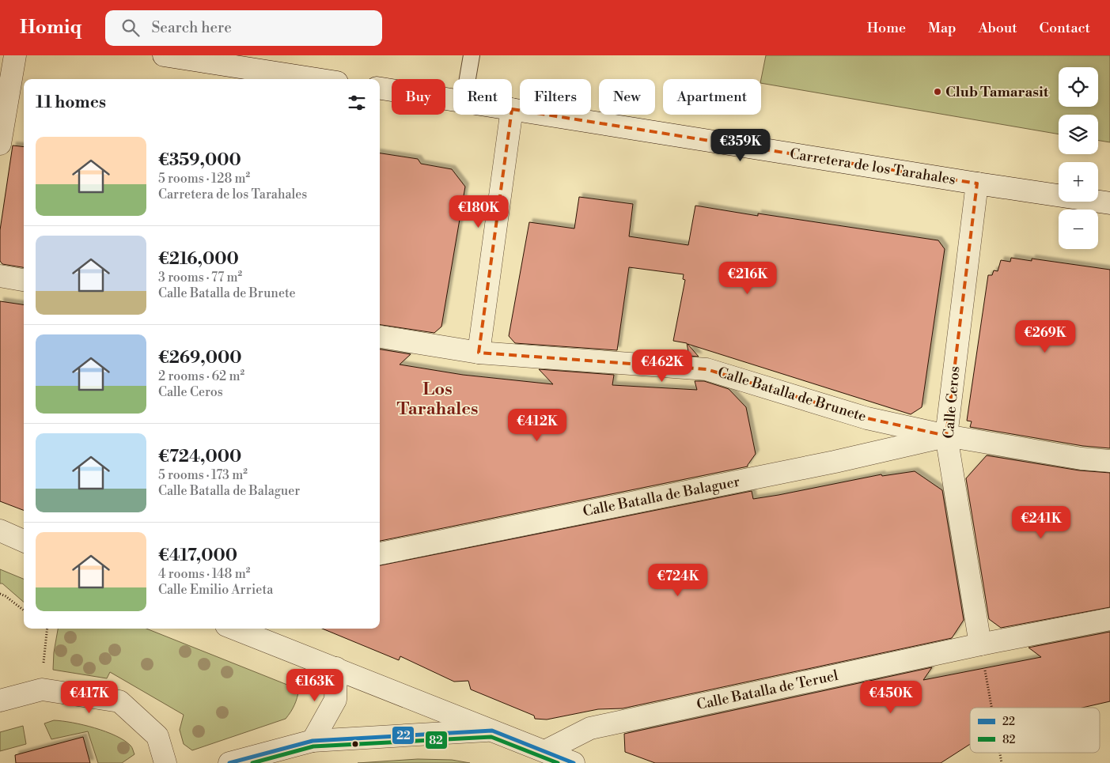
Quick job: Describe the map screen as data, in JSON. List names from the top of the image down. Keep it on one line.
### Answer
{"streets":{"street":["Carretera de los Tarahales","Calle Batalla de Brunete","Calle Ceros","Calle Batalla de Balaguer","Calle Batalla de Teruel"]},"crossings":[["Carretera de los Tarahales","Calle Ceros"],["Calle Batalla de Brunete","Calle Ceros"],["Calle Batalla de Brunete","Calle Batalla de Balaguer"],["Calle Ceros","Calle Batalla de Balaguer"],["Calle Ceros","Calle Batalla de Teruel"]],"districts":["Los Tarahales"],"places":["Club Tamarasit"],"lines":["transit line 22","transit line 82"],"legend":["22","82"],"page":{"header":"Homiq","search":"Search here","nav":["Home","Map","About","Contact"],"map_buttons":["+","−"],"chip":["Buy","Rent","Filters","New","Apartment"],"heading":"11 homes","list":[{"name":"€359,000","note":"5 rooms · 128 m² · Carretera de los Tarahales"},{"name":"€216,000","note":"3 rooms · 77 m² · Calle Batalla de Brunete"},{"name":"€269,000","note":"2 rooms · 62 m² · Calle Ceros"},{"name":"€724,000","note":"5 rooms · 173 m² · Calle Batalla de Balaguer"},{"name":"€417,000","note":"4 rooms · 148 m² · Calle Emilio Arrieta"}],"price":["€359K","€180K","€216K","€269K","€462K","€412K","€241K","€724K","€163K","€417K","€450K"]}}
